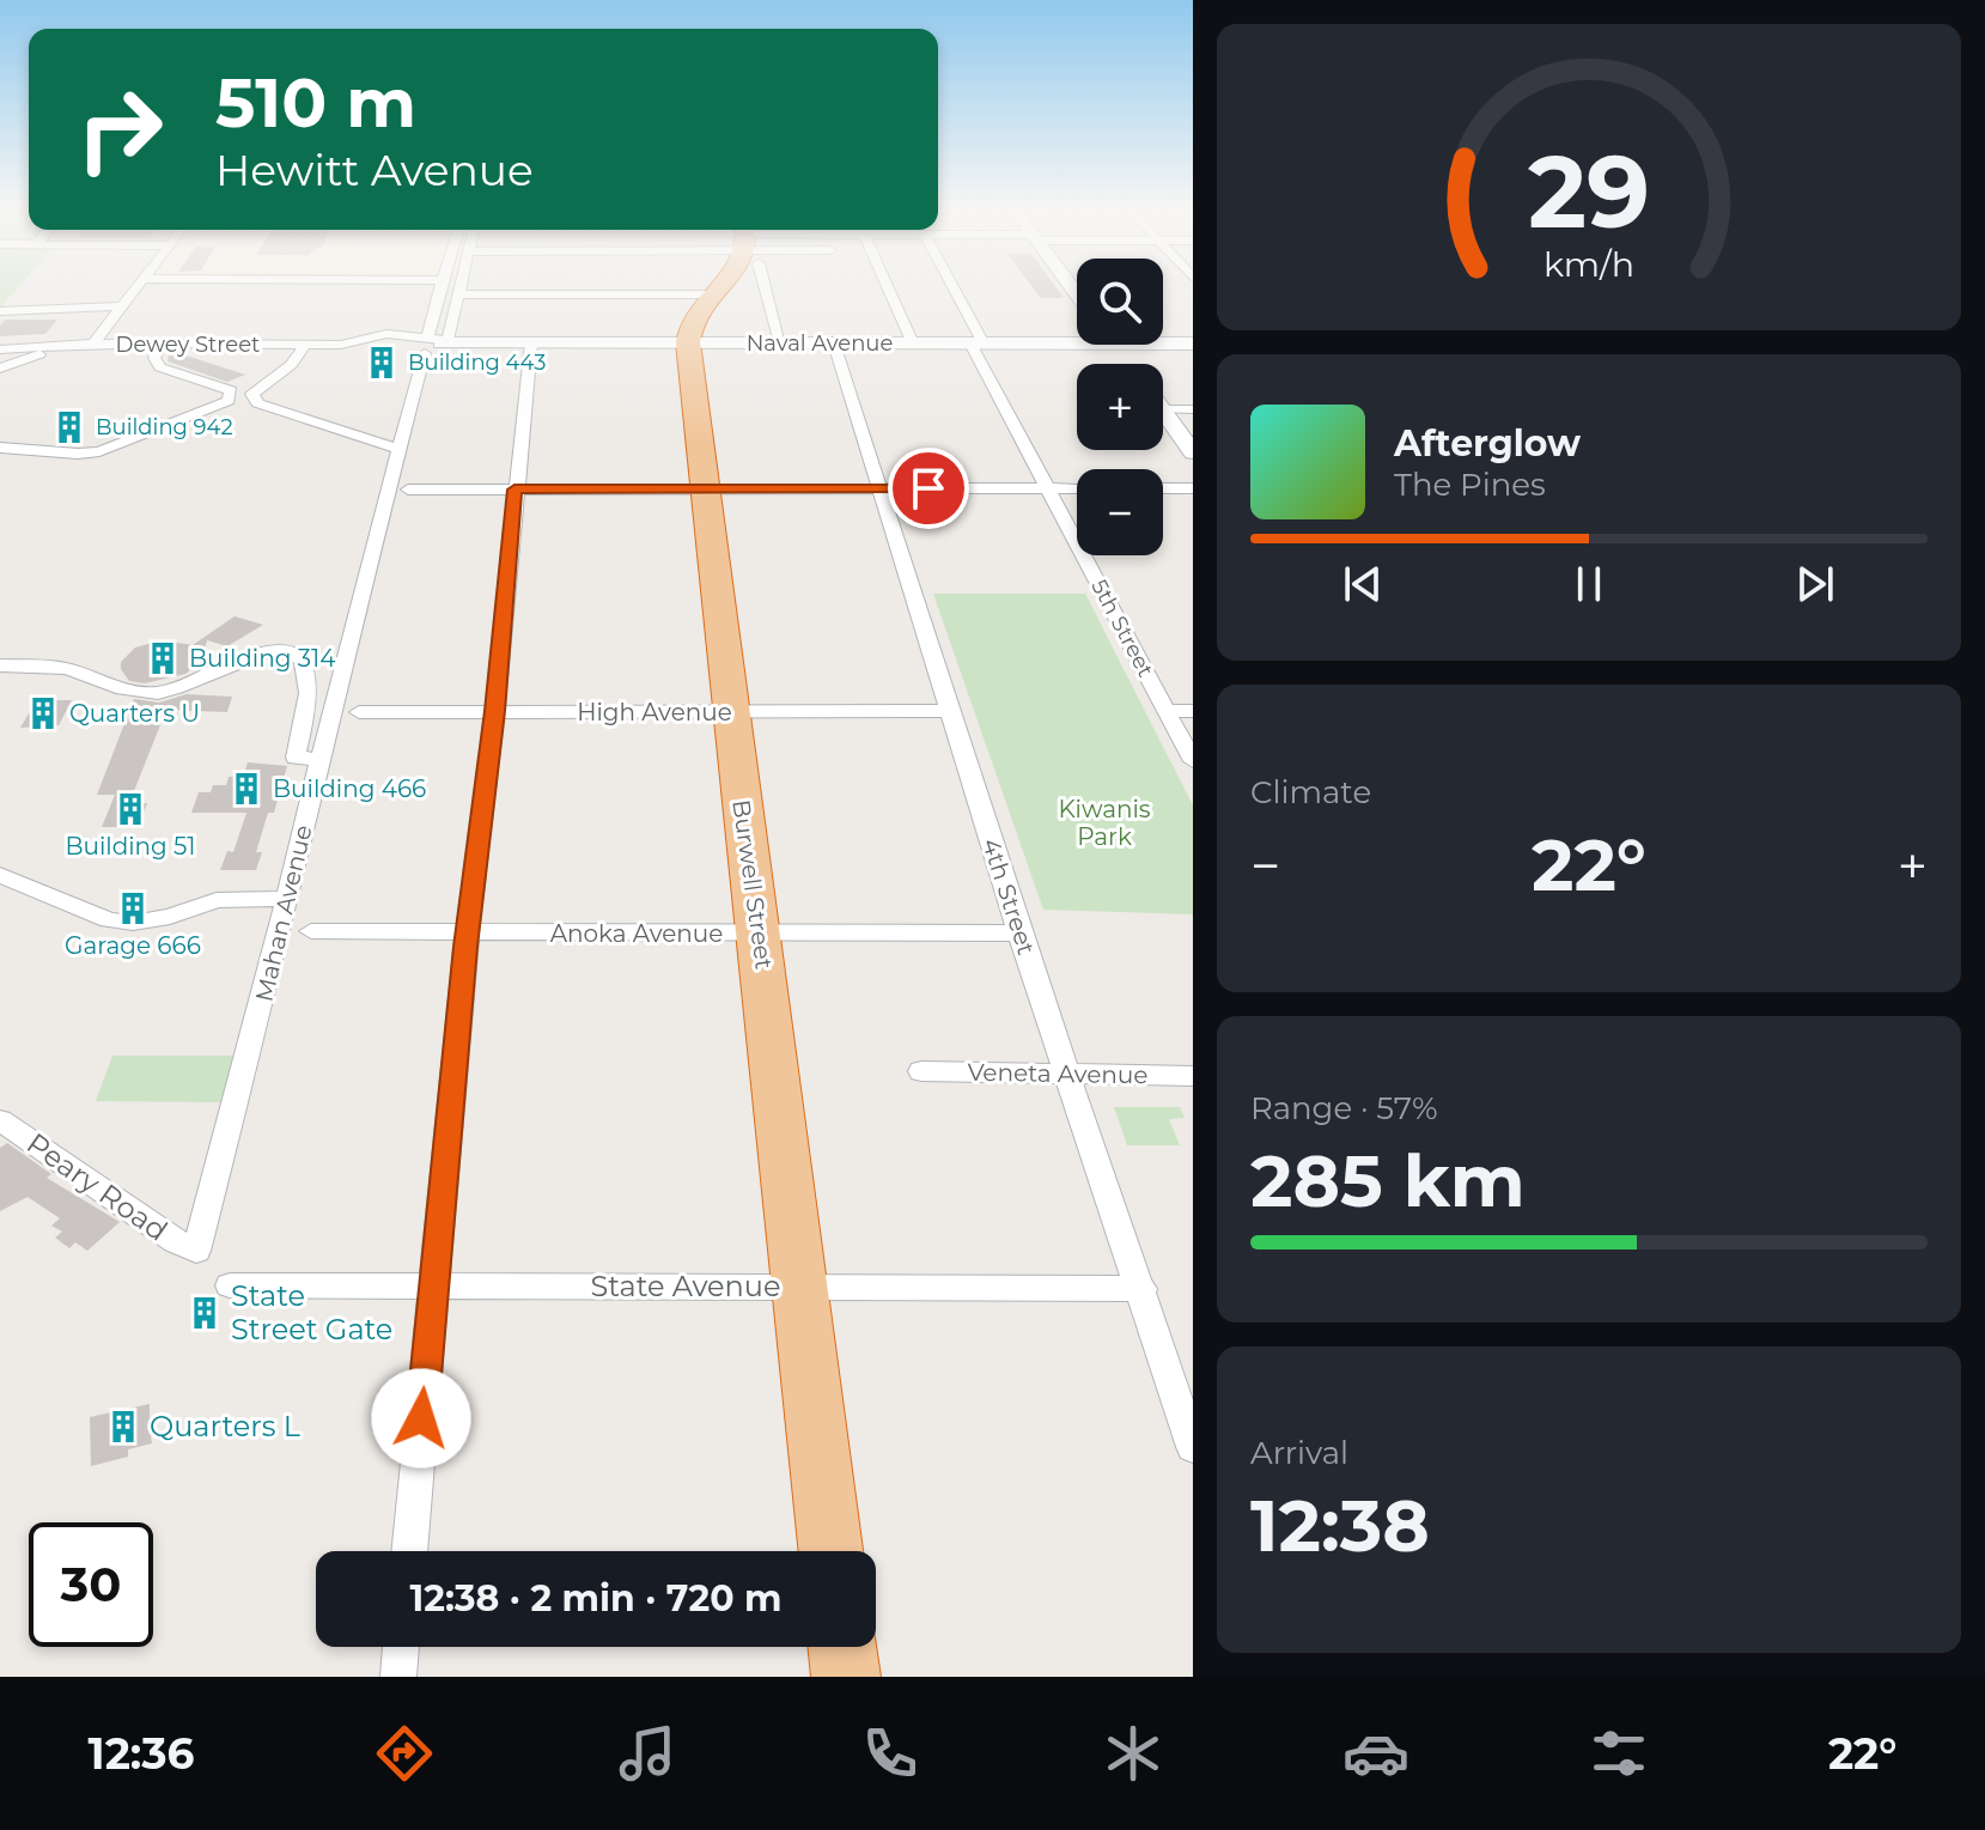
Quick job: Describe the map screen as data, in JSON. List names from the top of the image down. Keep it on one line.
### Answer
{"streets":{"highway":["Burwell Street"],"street":["Naval Avenue","Dewey Street","5th Street","High Avenue","4th Street","Mahan Avenue","Anoka Avenue","Veneta Avenue","Peary Road","State Avenue"]},"crossings":[["Naval Avenue","Dewey Street"],["Naval Avenue","5th Street"],["Naval Avenue","Burwell Street"],["Naval Avenue","4th Street"],["Naval Avenue","Mahan Avenue"],["Dewey Street","Mahan Avenue"],["High Avenue","Burwell Street"],["High Avenue","4th Street"],["Burwell Street","Anoka Avenue"],["Burwell Street","State Avenue"],["4th Street","Anoka Avenue"],["4th Street","Veneta Avenue"],["4th Street","State Avenue"],["Mahan Avenue","Peary Road"]],"parks":["Kiwanis Park"],"places":{"building":["Building 443","Building 942","Building 314","Quarters U","Building 466","Building 51","Garage 666","State Street Gate","Quarters L"]},"page":{"turn":["510 m","Hewitt Avenue"],"map_buttons":["+","−"],"song":["Afterglow","The Pines"],"tile":["Climate",["Range · 57%","285 km"],["Arrival","12:38"]],"heat":["−","22°","+"],"limit":"30","trip":"12:38 · 2 min · 720 m","tabs":["12:36","22°"],"gauge":["29","km/h"]}}
